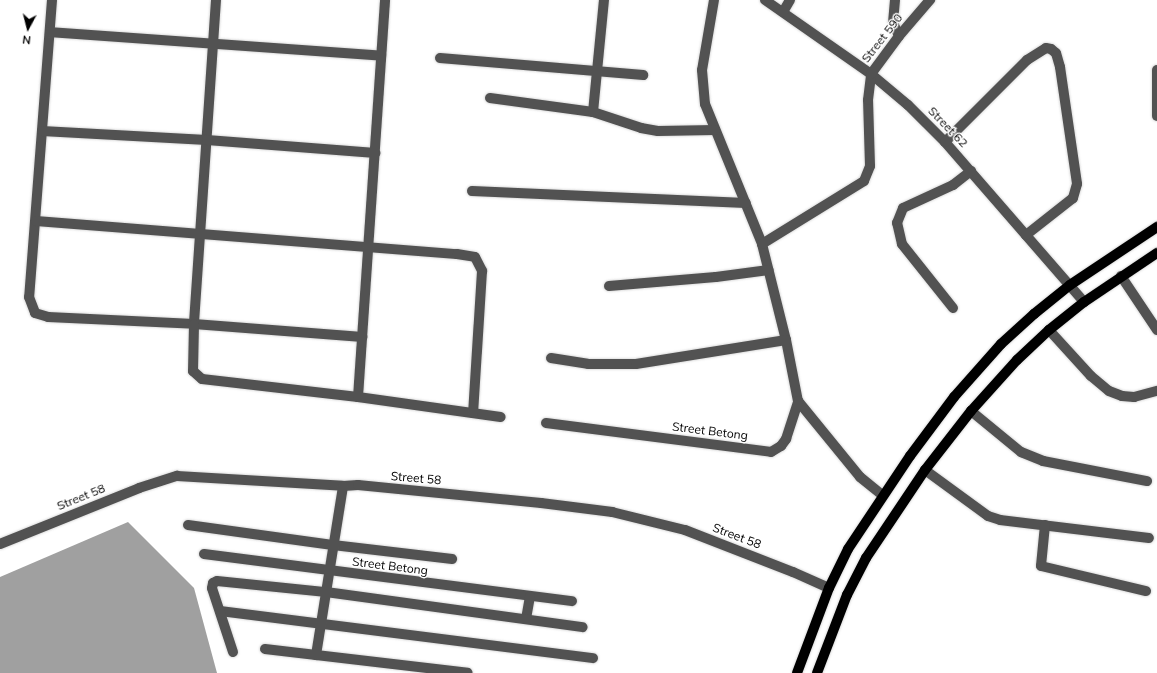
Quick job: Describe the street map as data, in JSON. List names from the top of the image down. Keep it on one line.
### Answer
{"streets":{"street":["Street 590","Street 62","Street Betong","Street 58"]},"crossings":[["Street 590","Street 62"]],"north":"bottom"}
